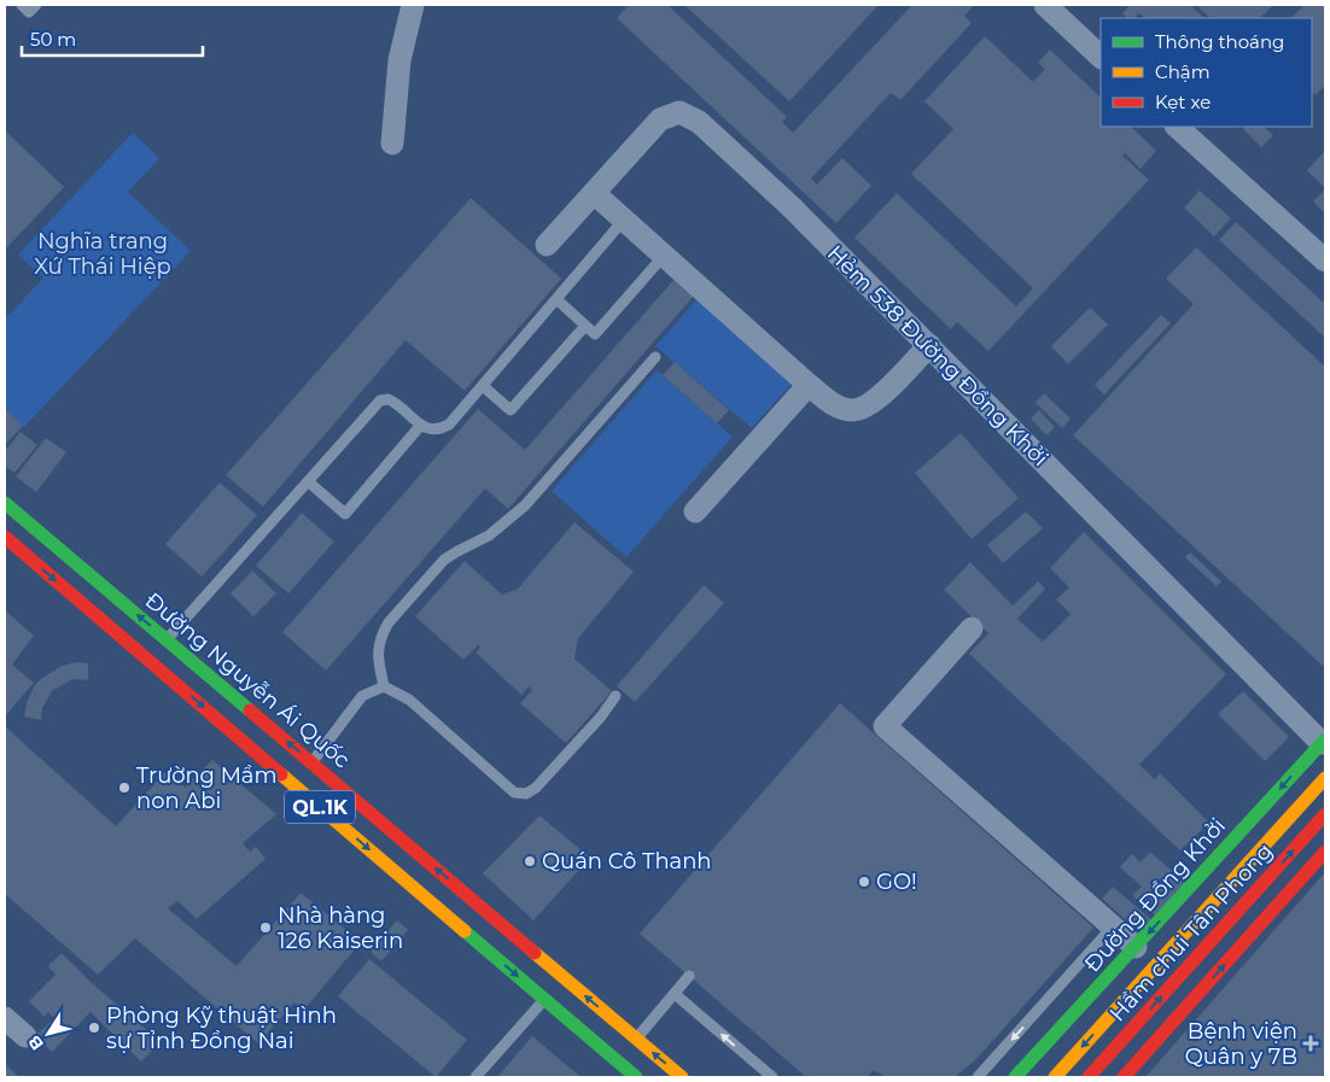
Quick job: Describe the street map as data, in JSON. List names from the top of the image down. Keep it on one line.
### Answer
{"streets":{"main road":["Đường Nguyễn Ái Quốc","QL.1K","Đường Đồng Khởi","Hầm chui Tân Phong"],"street":["Hẻm 538 Đường Đồng Khởi"]},"crossings":[["Hẻm 538 Đường Đồng Khởi","Đường Đồng Khởi"]],"parks":["Nghĩa trang Xứ Thái Hiệp"],"places":{"other":["Trường Mầm non Abi","Quán Cô Thanh","GO!","Nhà hàng 126 Kaiserin","Phòng Kỹ thuật Hình sự Tỉnh Đồng Nai"],"health":["Bệnh viện Quân y 7B"]},"legend":["Thông thoáng","Chậm","Kẹt xe"],"scale_bar":"50 m","north":"bottom left"}
